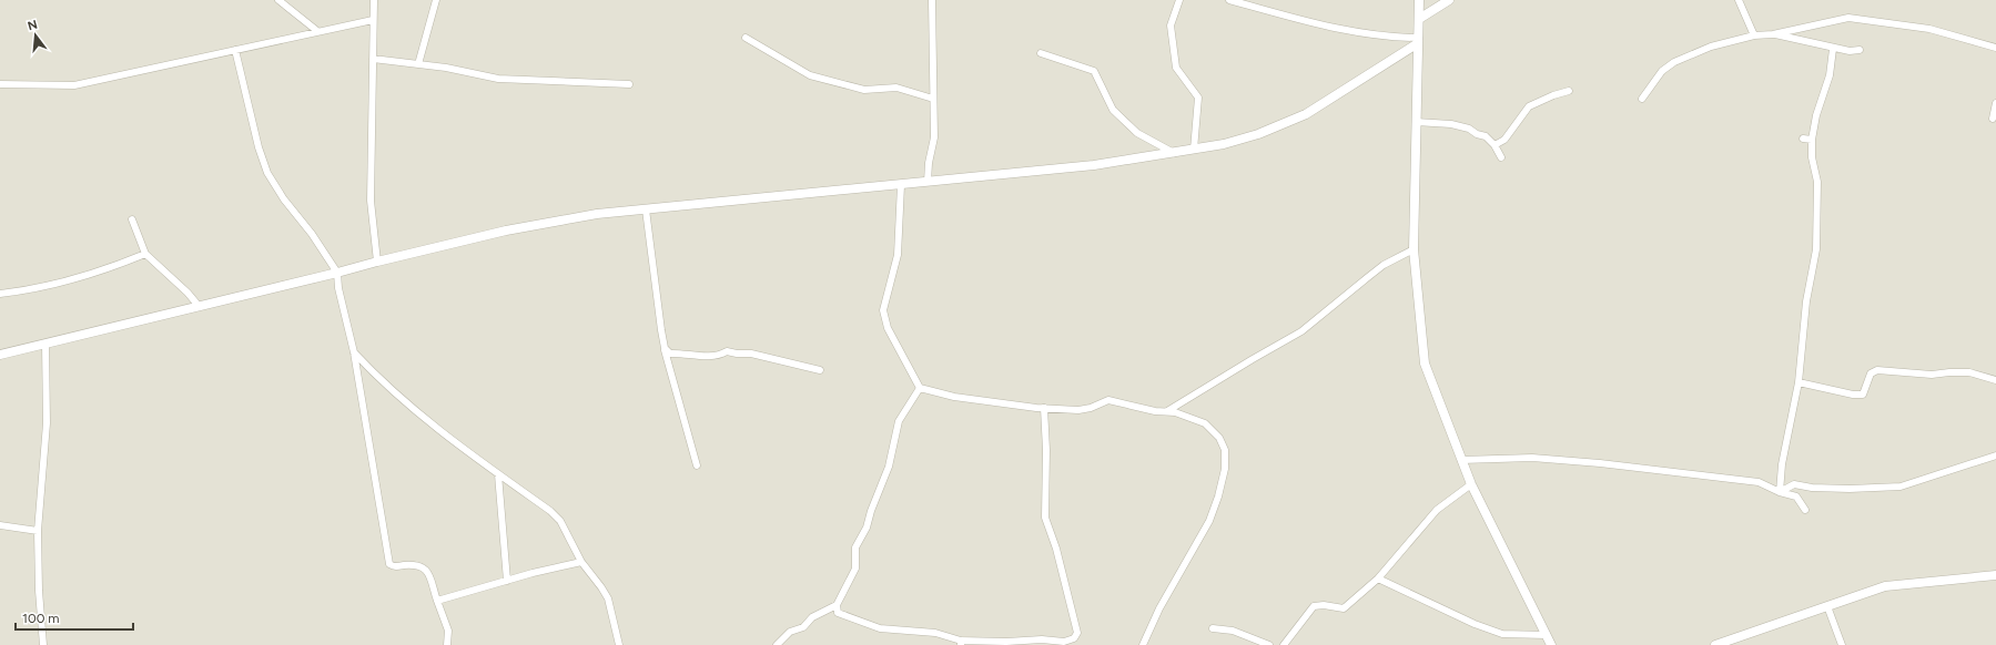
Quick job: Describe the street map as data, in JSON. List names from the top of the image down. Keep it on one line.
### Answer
{"scale_bar":"100 m","north":"top"}
